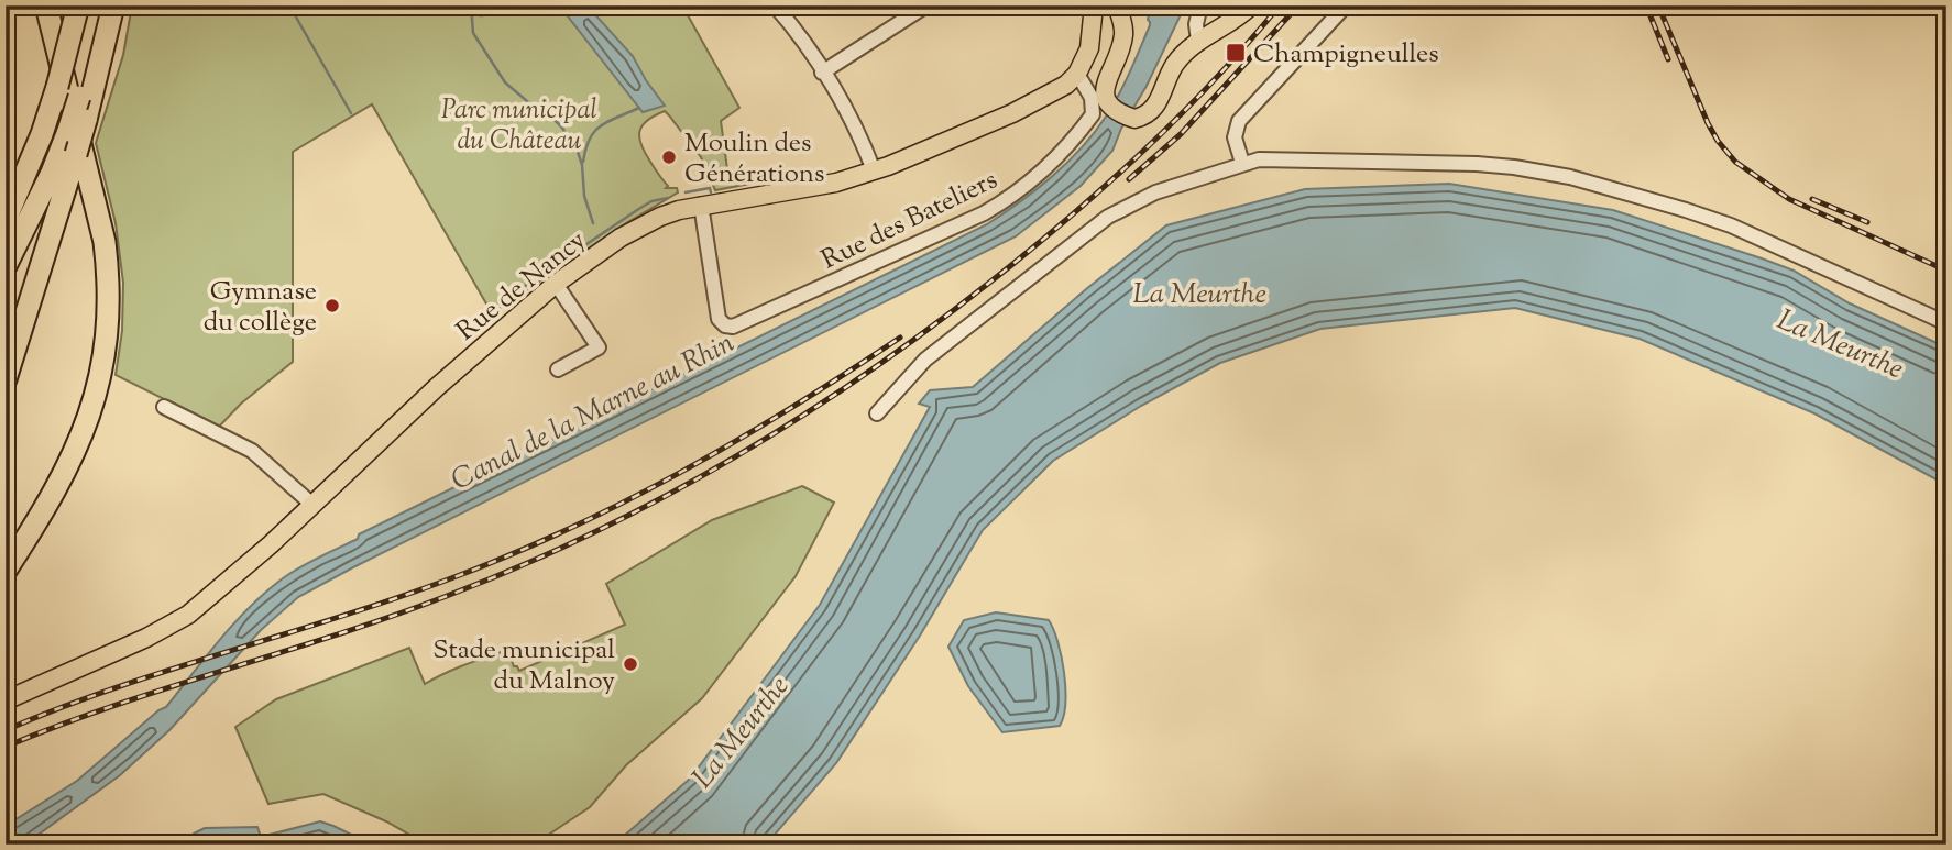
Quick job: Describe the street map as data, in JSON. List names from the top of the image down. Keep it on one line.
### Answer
{"streets":{"main road":["Rue de Nancy"],"street":["Rue des Bateliers"]},"crossings":[["Rue des Bateliers","Rue de Nancy"]],"water":["La Meurthe","Canal de la Marne au Rhin"],"parks":["Parc municipal du Château"],"places":{"transit":["Champigneulles"],"other":["Moulin des Générations","Gymnase du collège","Stade municipal du Malnoy"]}}
